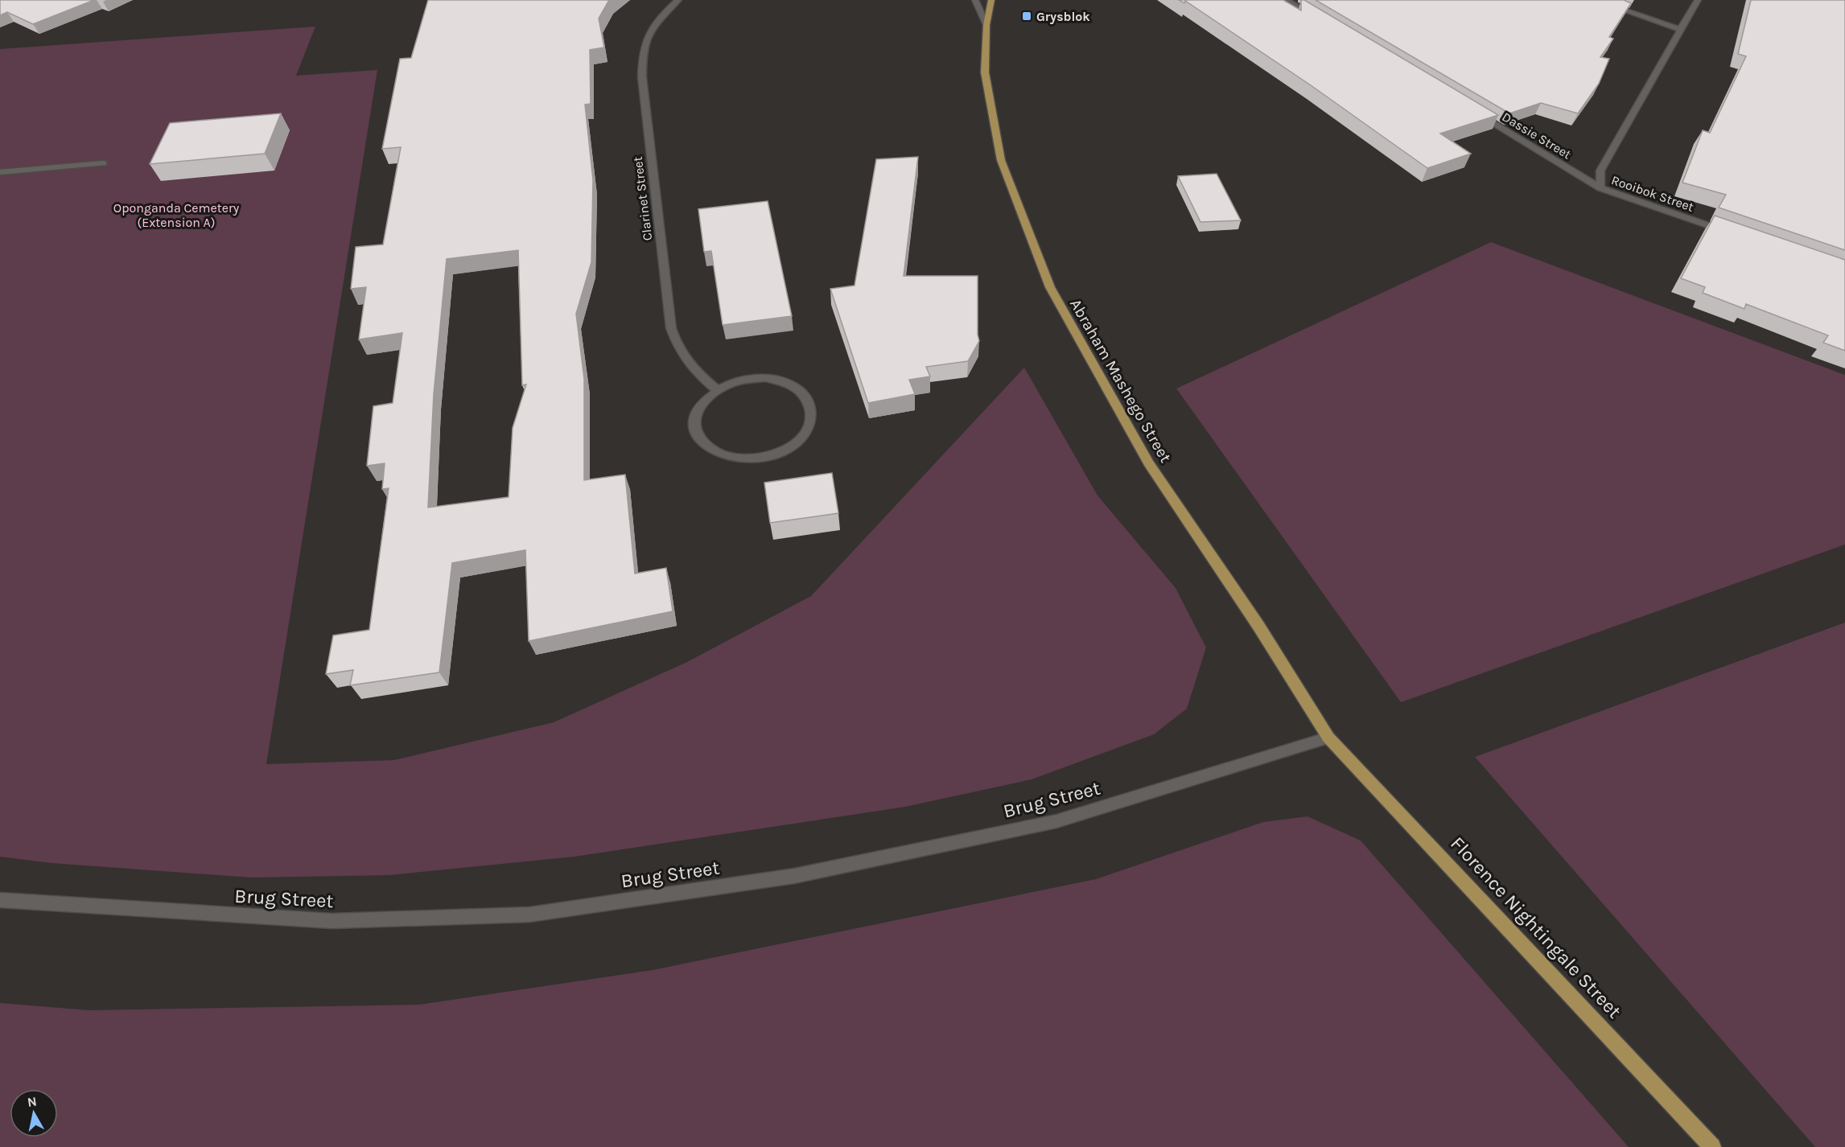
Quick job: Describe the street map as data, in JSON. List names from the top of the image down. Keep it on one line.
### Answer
{"streets":{"main road":["Abraham Mashego Street","Florence Nightingale Street"],"street":["Dassie Street","Rooibok Street","Clarinet Street","Brug Street"]},"crossings":[["Dassie Street","Rooibok Street"],["Abraham Mashego Street","Brug Street"],["Abraham Mashego Street","Florence Nightingale Street"],["Brug Street","Florence Nightingale Street"]],"parks":["Oponganda Cemetery (Extension A)"],"places":{"transit":["Grysblok"]},"north":"top"}
